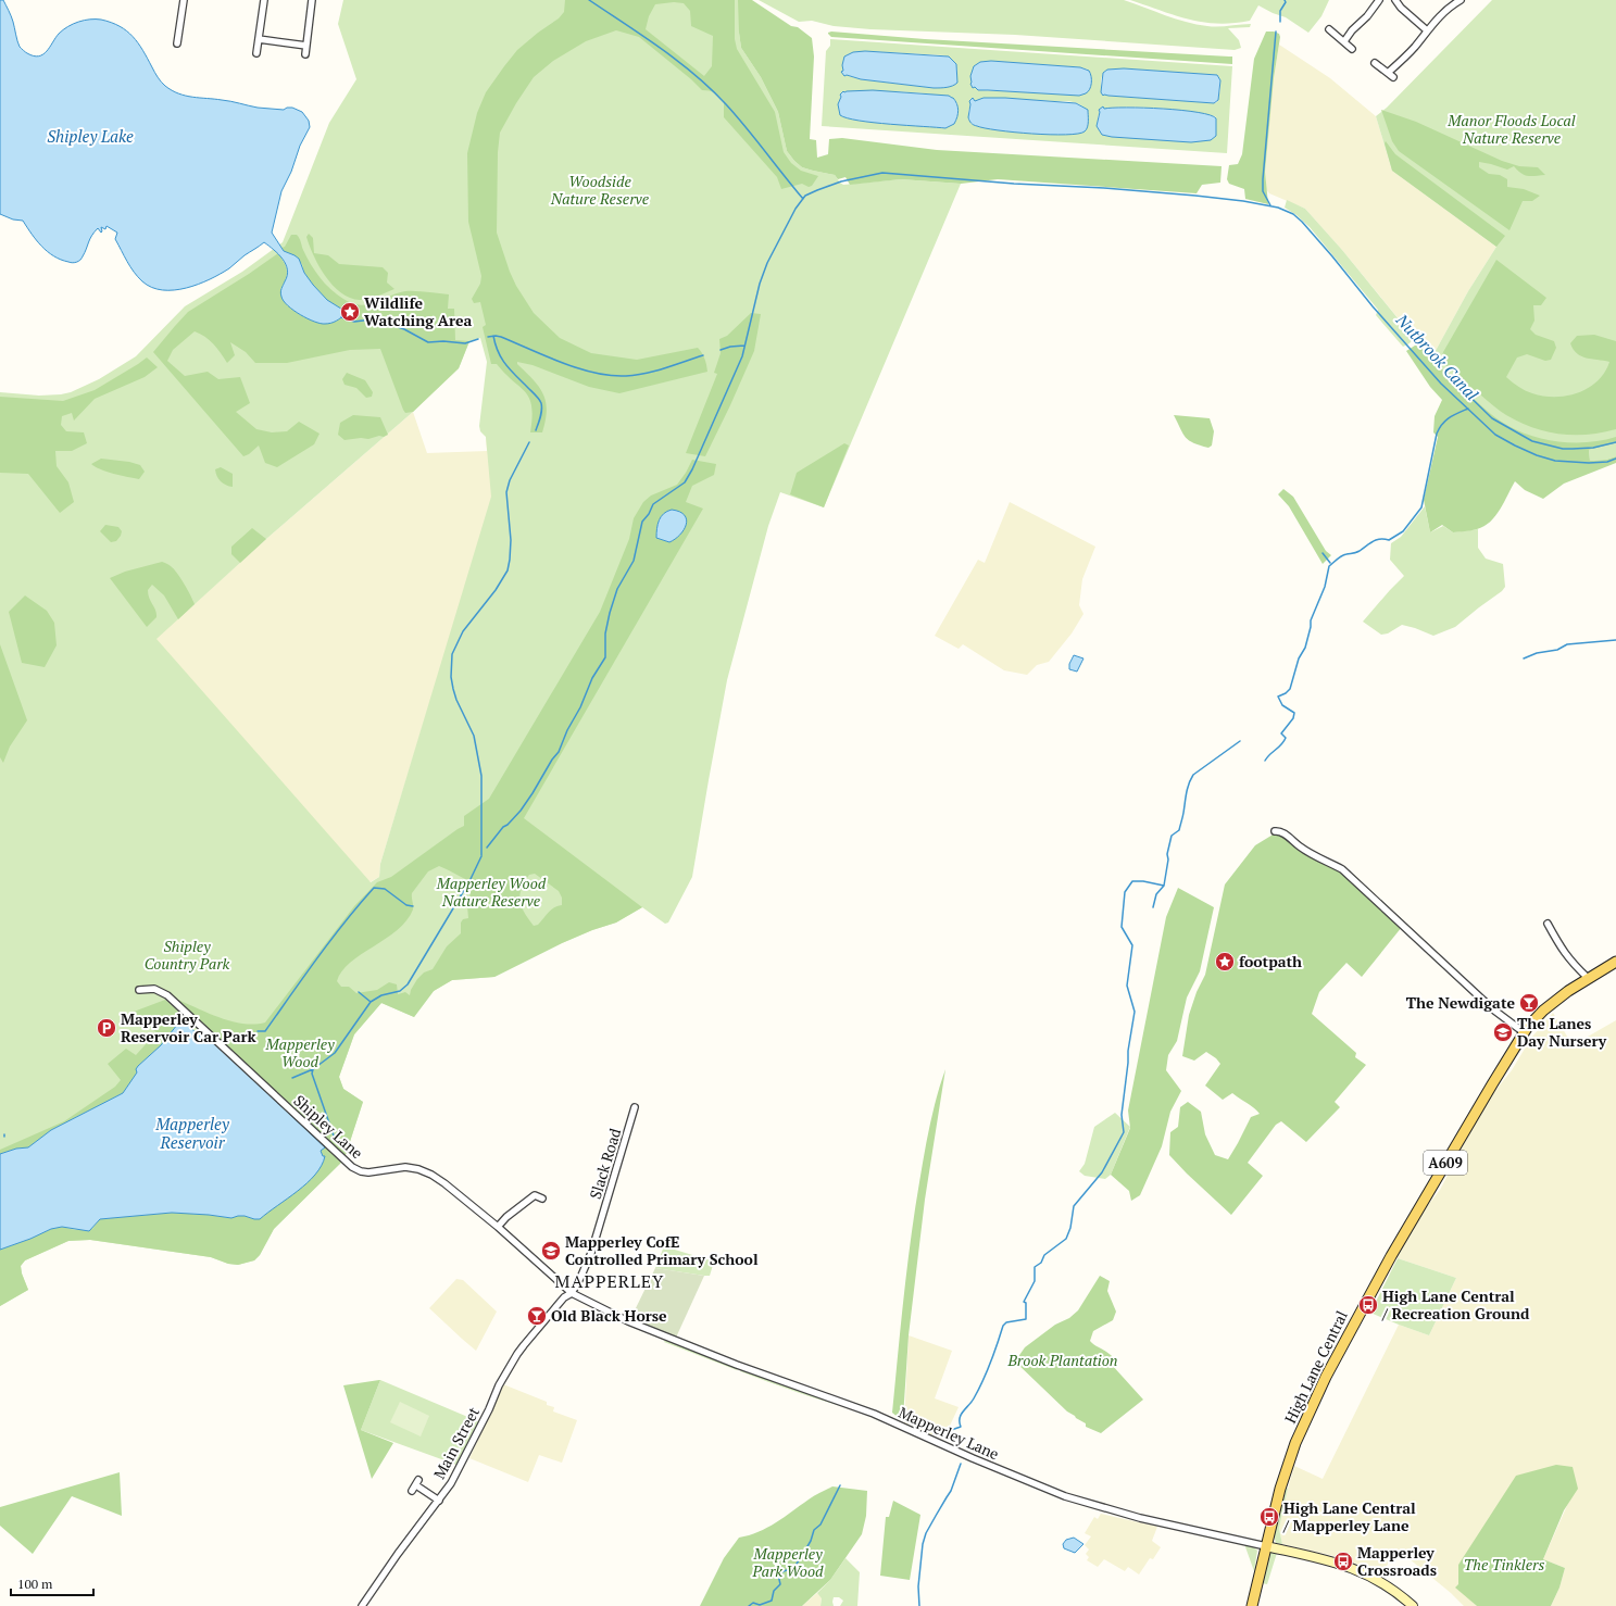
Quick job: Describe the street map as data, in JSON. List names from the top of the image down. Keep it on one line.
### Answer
{"streets":{"main road":["A609","High Lane Central"],"street":["Shipley Lane","Slack Road","Mapperley Lane","Main Street"]},"crossings":[["Shipley Lane","Slack Road"],["Shipley Lane","Mapperley Lane"],["Shipley Lane","Main Street"],["A609","High Lane Central"],["A609","Mapperley Lane"],["Slack Road","Mapperley Lane"],["Slack Road","Main Street"],["High Lane Central","Mapperley Lane"],["Mapperley Lane","Main Street"]],"districts":["MAPPERLEY"],"water":["Shipley Lake","Nutbrook Canal","Mapperley Reservoir"],"parks":["Manor Floods Local Nature Reserve","Woodside Nature Reserve","Mapperley Wood Nature Reserve","Shipley Country Park","Mapperley Wood","Brook Plantation","Mapperley Park Wood","The Tinklers"],"places":{"place":["Wildlife Watching Area","footpath"],"bar":["The Newdigate","Old Black Horse"],"parking":["Mapperley Reservoir Car Park"],"school or university":["The Lanes Day Nursery","Mapperley CofE Controlled Primary School"],"bus stop":["High Lane Central / Recreation Ground","High Lane Central / Mapperley Lane","Mapperley Crossroads"]},"scale_bar":"100 m"}
